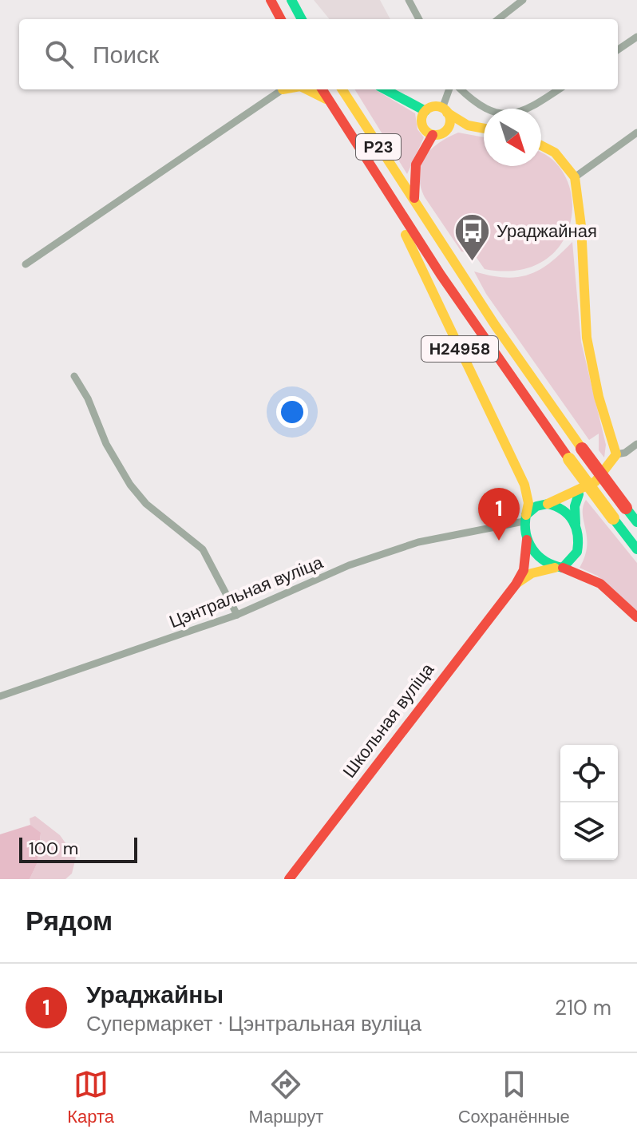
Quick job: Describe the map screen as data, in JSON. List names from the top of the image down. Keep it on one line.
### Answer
{"streets":{"main road":["Р23","Н24958","Школьная вуліца"],"street":["Цэнтральная вуліца"]},"crossings":[["Р23","Н24958"],["Н24958","Цэнтральная вуліца"],["Н24958","Школьная вуліца"]],"places":{"bus stop":["Ураджайная"]},"scale_bar":"100 m","north":"bottom right","page":{"search":"Поиск","pins":"1","scale":"100 m","heading":"Рядом","list":[{"mark":"1","name":"Ураджайны","note":"Супермаркет · Цэнтральная вуліца","value":"210 m"}],"nav":["Карта","Маршрут","Сохранённые"]}}
